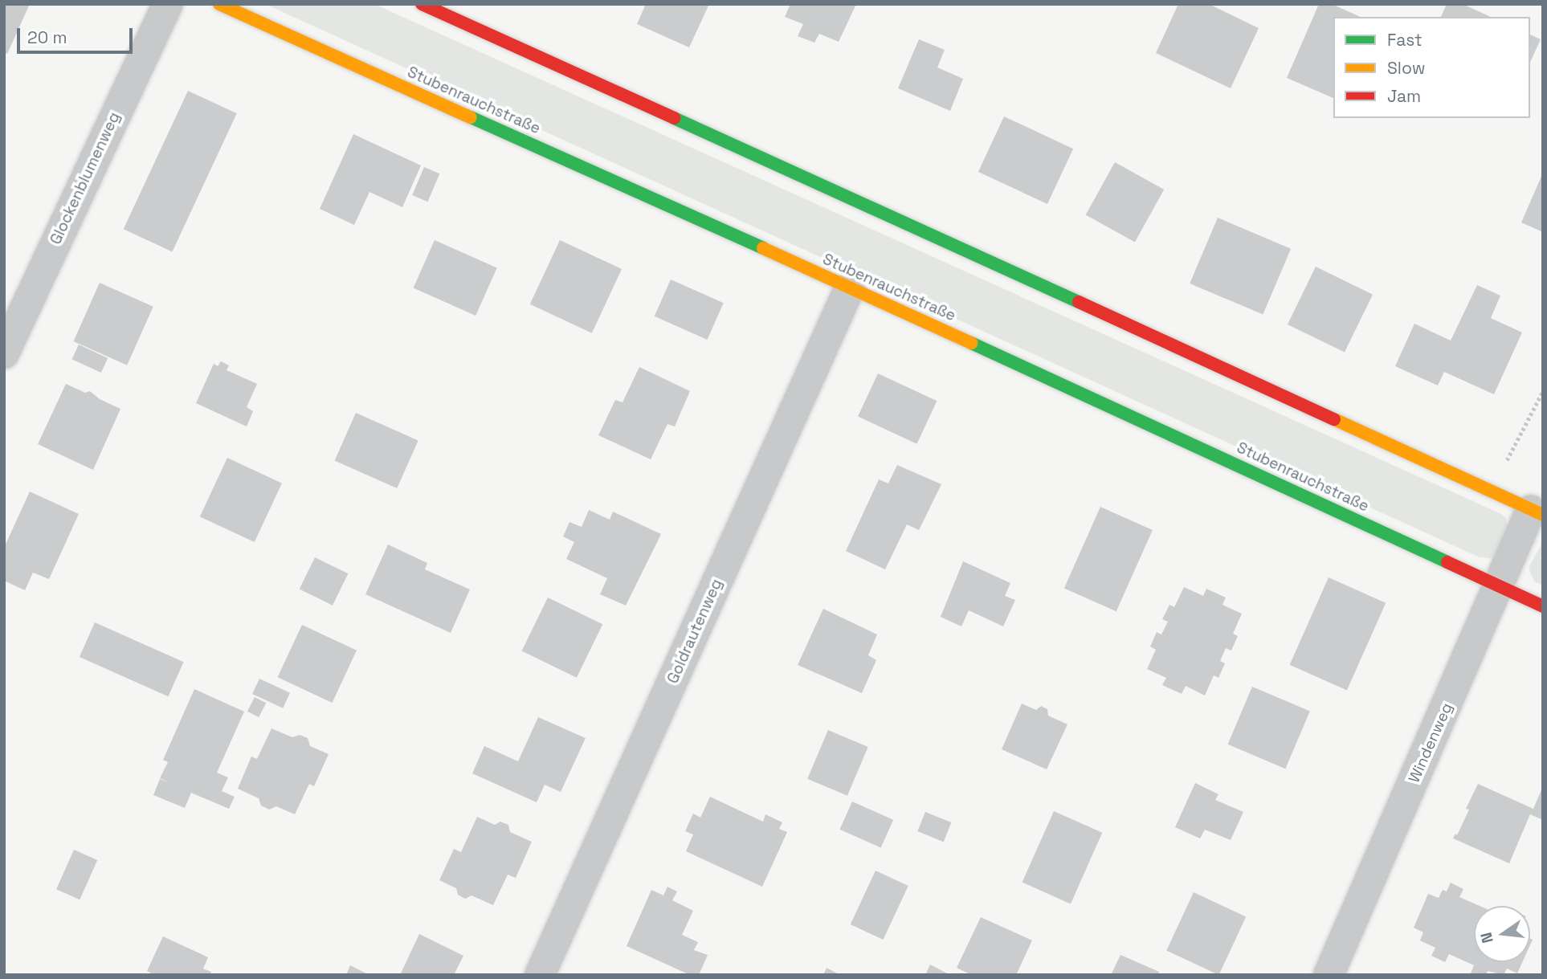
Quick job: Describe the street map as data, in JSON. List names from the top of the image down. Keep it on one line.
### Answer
{"streets":{"main road":["Stubenrauchstraße"],"street":["Glockenblumenweg","Goldrautenweg","Windenweg"]},"crossings":[["Stubenrauchstraße","Goldrautenweg"],["Stubenrauchstraße","Windenweg"]],"legend":["Fast","Slow","Jam"],"scale_bar":"20 m","north":"left"}
